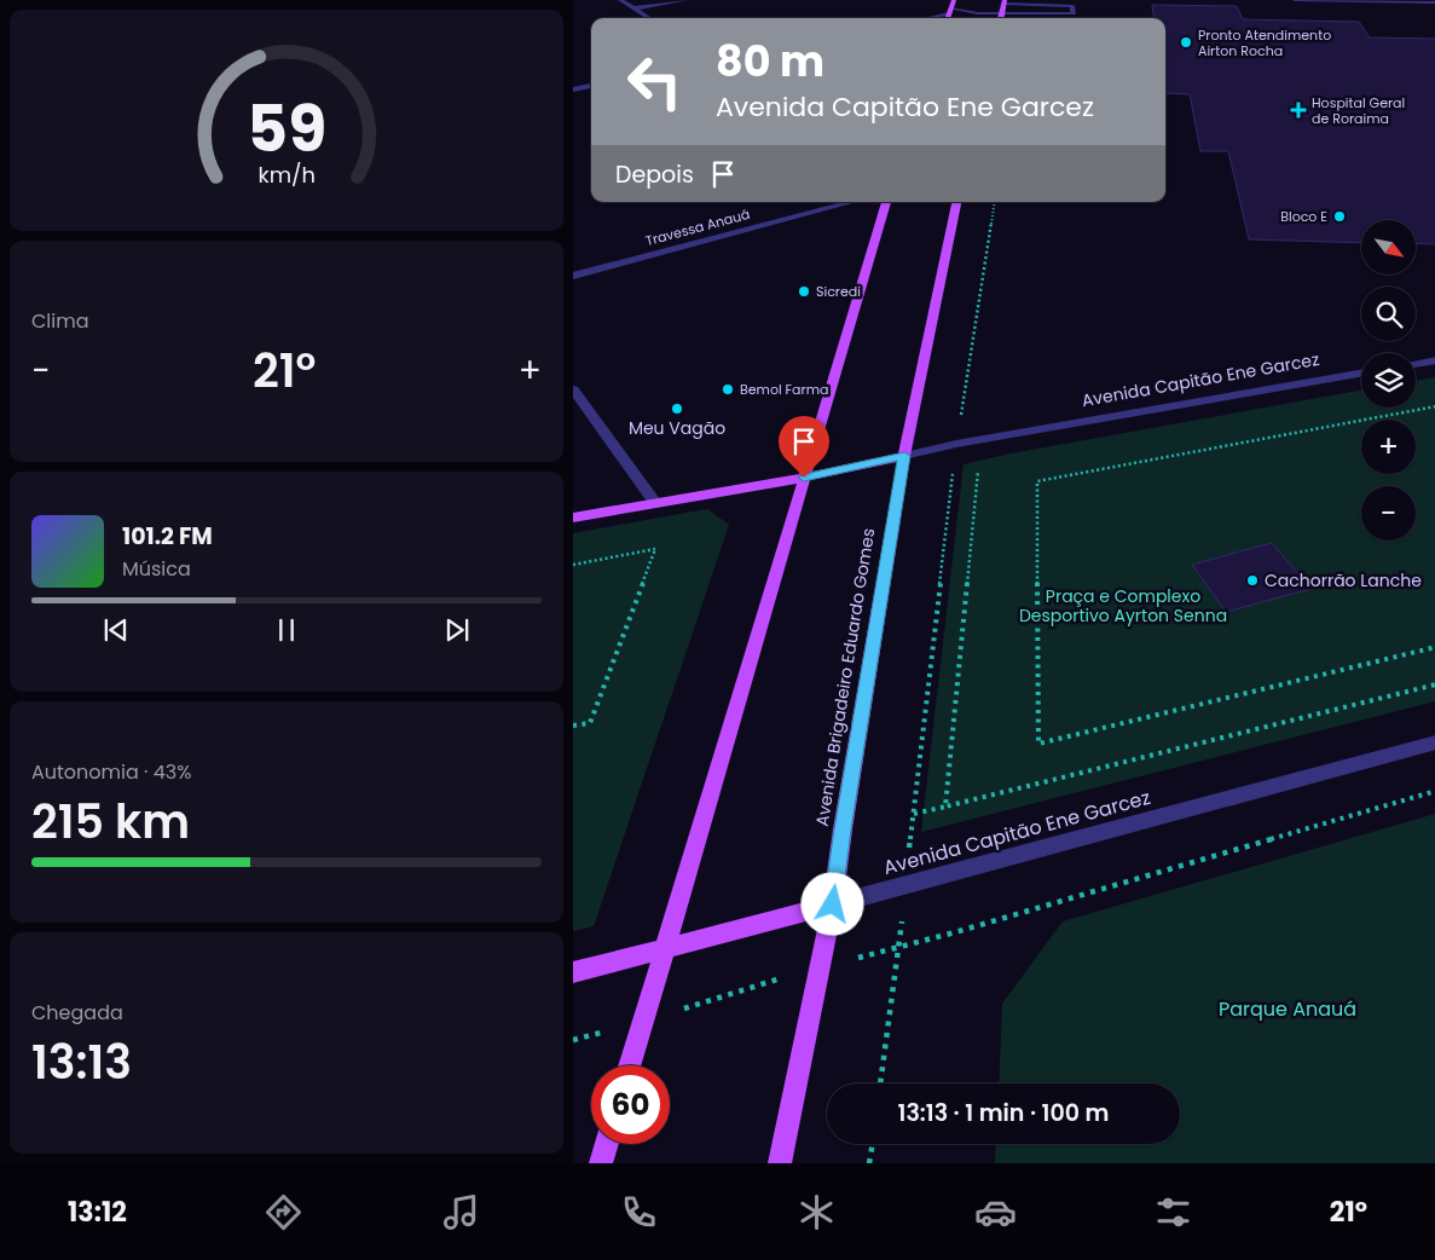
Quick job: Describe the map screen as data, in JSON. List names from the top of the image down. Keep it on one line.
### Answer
{"streets":{"main road":["Avenida Capitão Ene Garcez","Avenida Brigadeiro Eduardo Gomes"],"street":["Travessa Anauá"]},"crossings":[["Avenida Capitão Ene Garcez","Avenida Brigadeiro Eduardo Gomes"]],"parks":["Praça e Complexo Desportivo Ayrton Senna","Parque Anauá"],"places":{"other":["Pronto Atendimento Airton Rocha","Bloco E","Sicredi","Bemol Farma","Meu Vagão","Cachorrão Lanche"],"health":["Hospital Geral de Roraima"]},"north":"bottom right","page":{"turn":["80 m","Avenida Capitão Ene Garcez"],"then":"Depois","map_buttons":["+","−"],"tile":["Clima",["Autonomia · 43%","215 km"],["Chegada","13:13"]],"heat":["−","21°","+"],"song":["101.2 FM","Música"],"limit":"60","trip":"13:13 · 1 min · 100 m","tabs":["13:12","21°"],"gauge":["59","km/h"]}}
